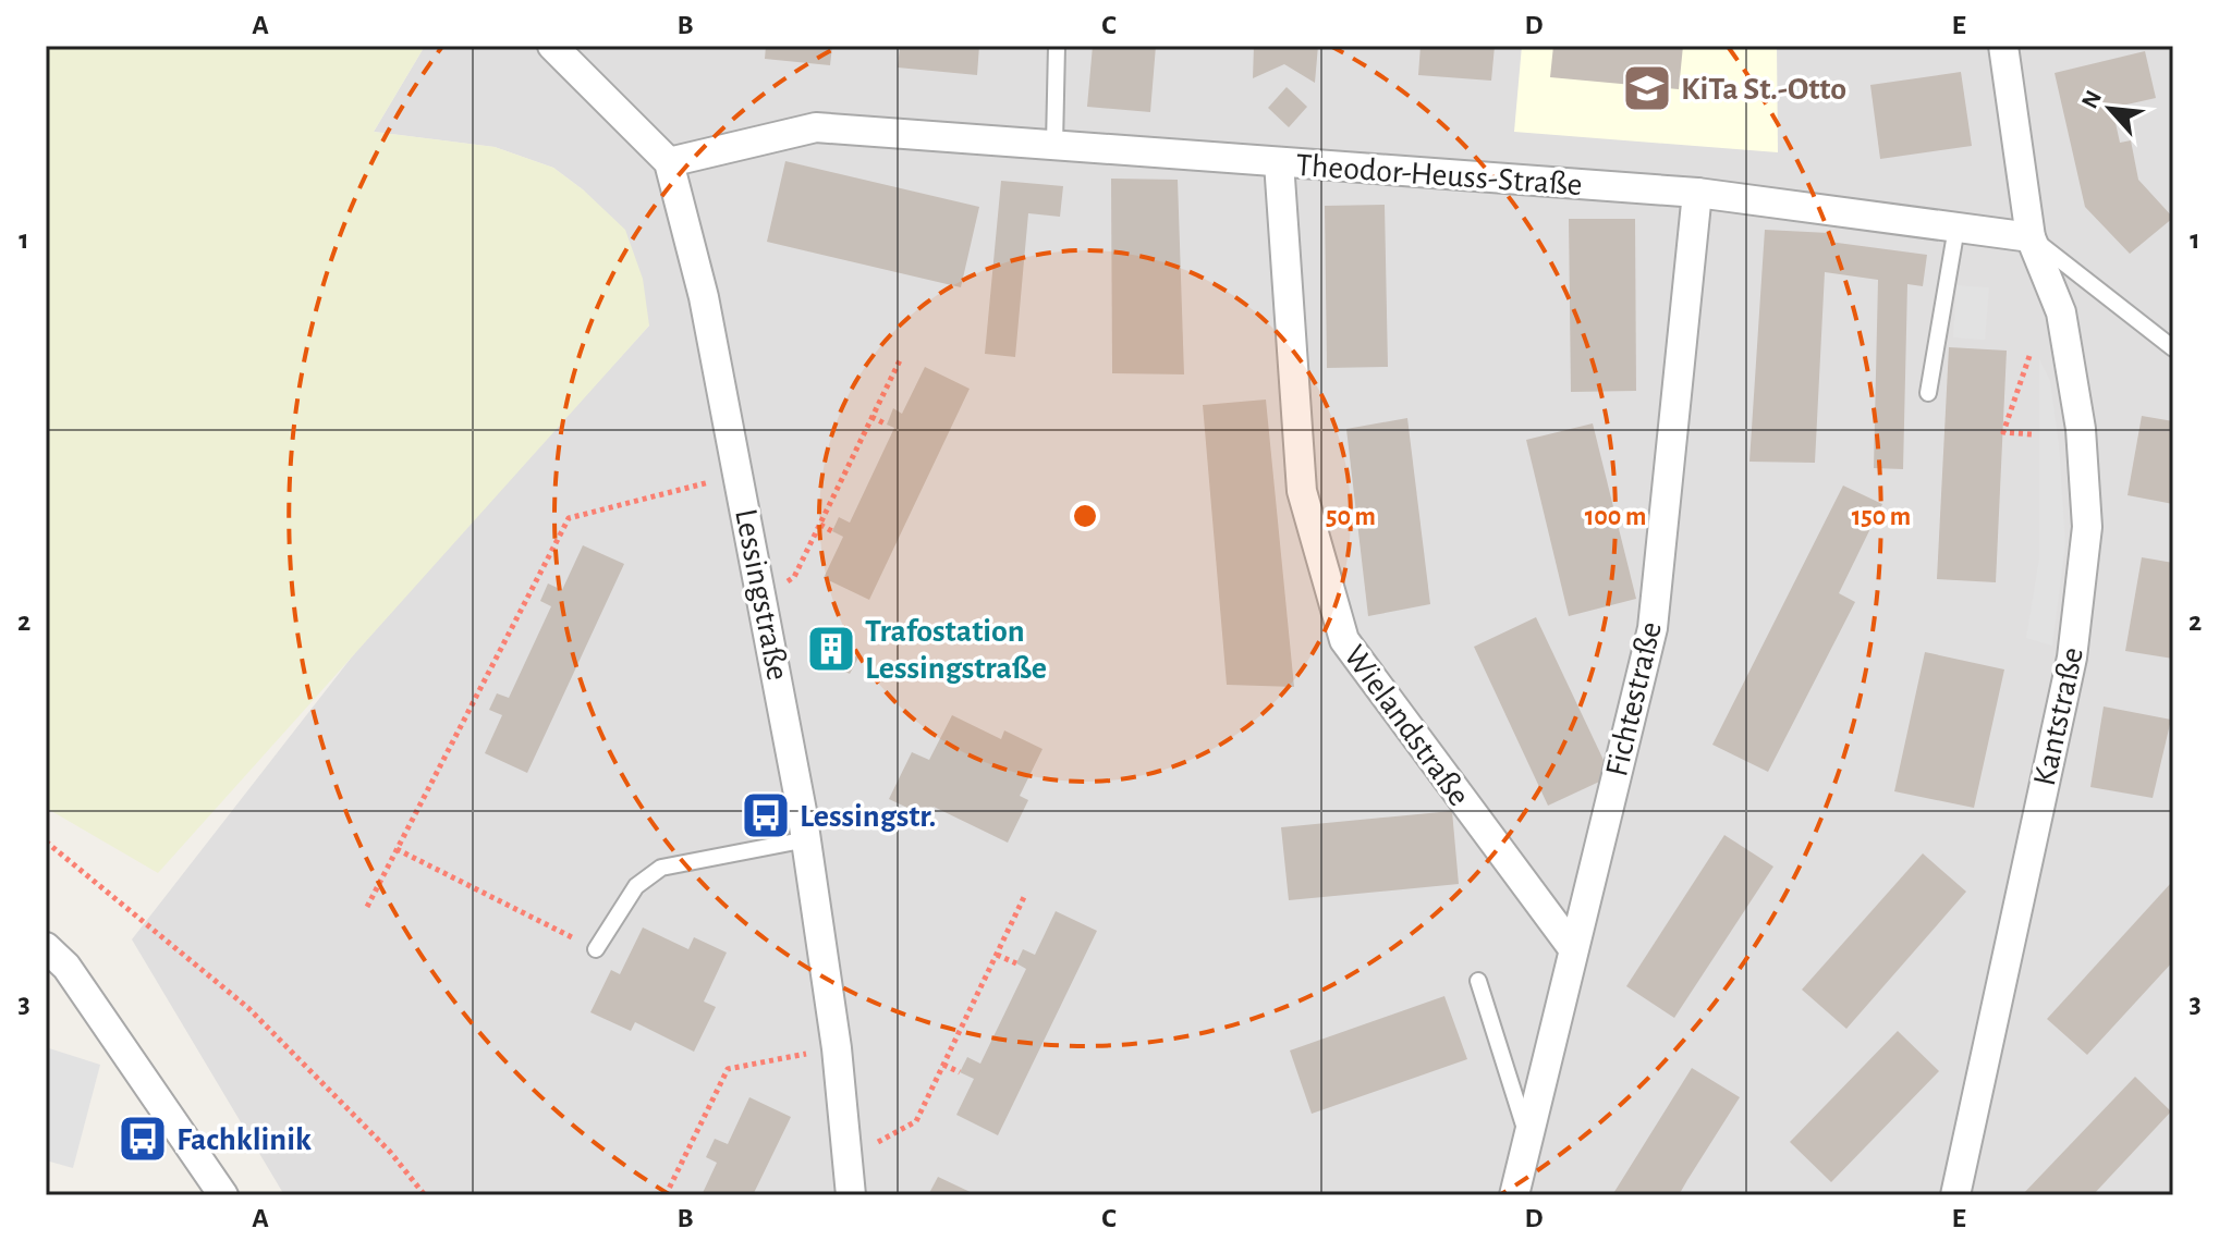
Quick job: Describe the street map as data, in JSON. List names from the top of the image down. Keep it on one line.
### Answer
{"streets":{"street":["Theodor-Heuss-Straße","Lessingstraße","Fichtestraße","Kantstraße","Wielandstraße"]},"crossings":[["Theodor-Heuss-Straße","Lessingstraße"],["Theodor-Heuss-Straße","Fichtestraße"],["Theodor-Heuss-Straße","Kantstraße"],["Theodor-Heuss-Straße","Wielandstraße"],["Fichtestraße","Wielandstraße"]],"places":{"school or university":["KiTa St.-Otto"],"building":["Trafostation Lessingstraße"],"bus stop":["Lessingstr.","Fachklinik"]},"north":"top left","grid":{"columns":["A","B","C","D","E"],"rows":["1","2","3"]},"rings":["50 m","100 m","150 m"]}
